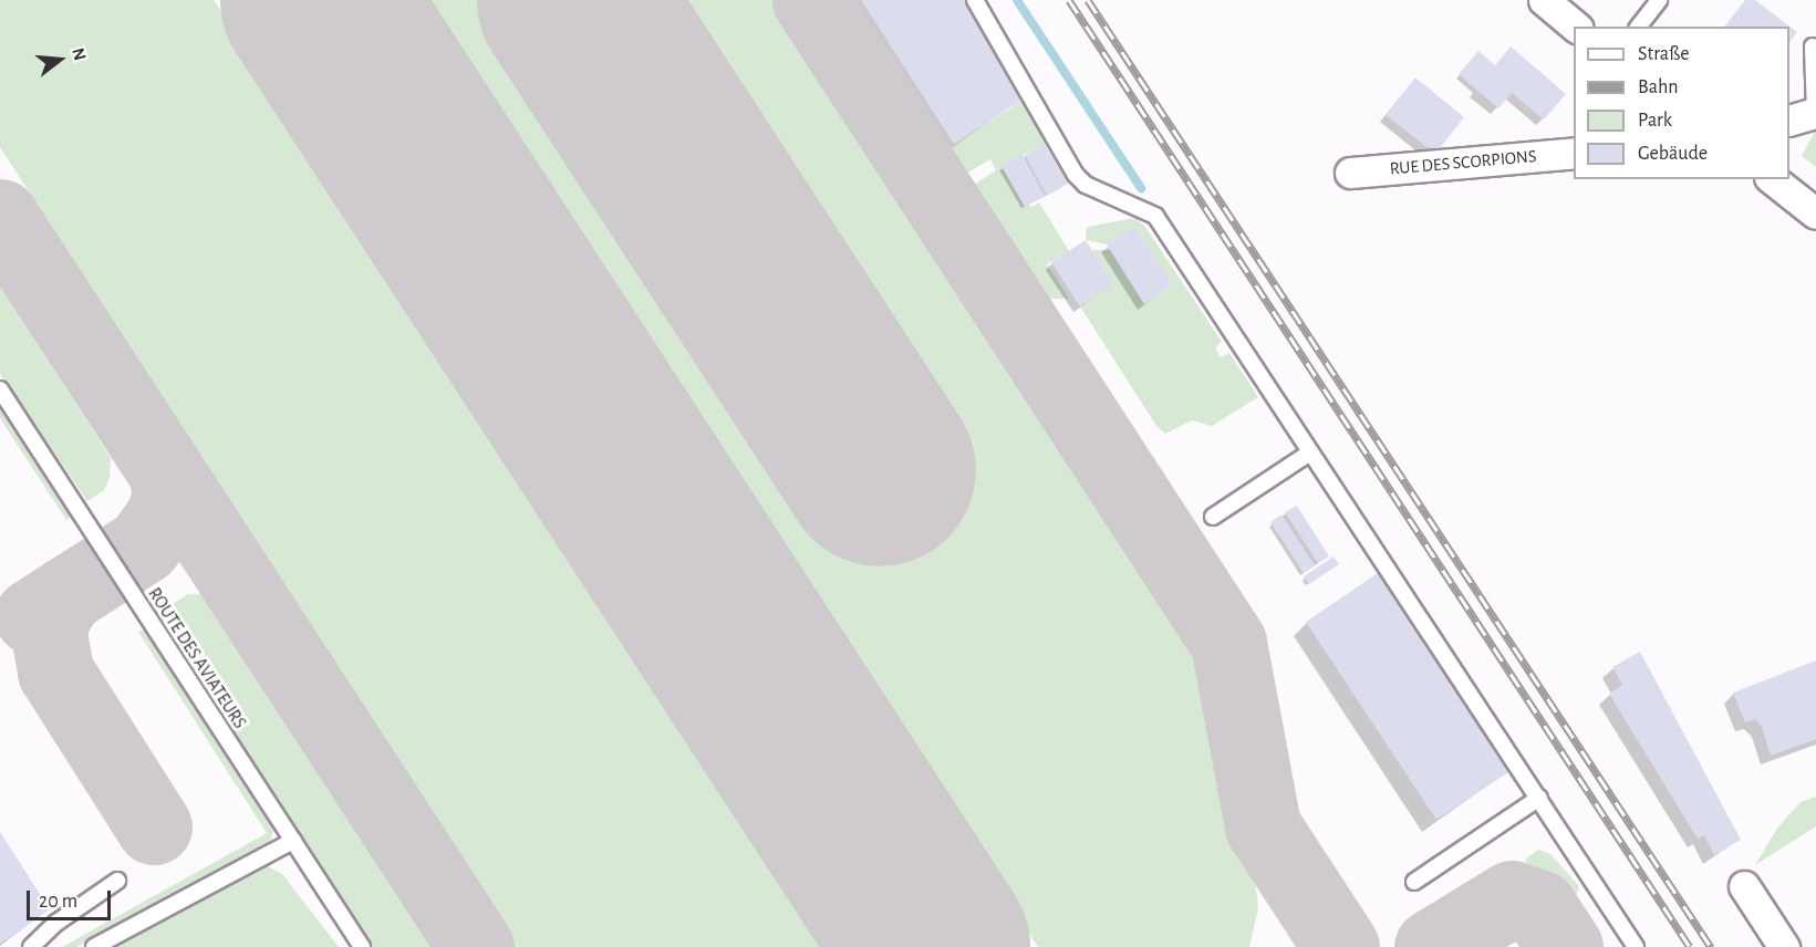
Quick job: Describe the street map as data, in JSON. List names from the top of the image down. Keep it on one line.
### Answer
{"streets":{"street":["RUE DES SCORPIONS"],"lane":["ROUTE DES AVIATEURS"]},"legend":["Straße","Bahn","Park","Gebäude"],"scale_bar":"20 m","north":"right"}
